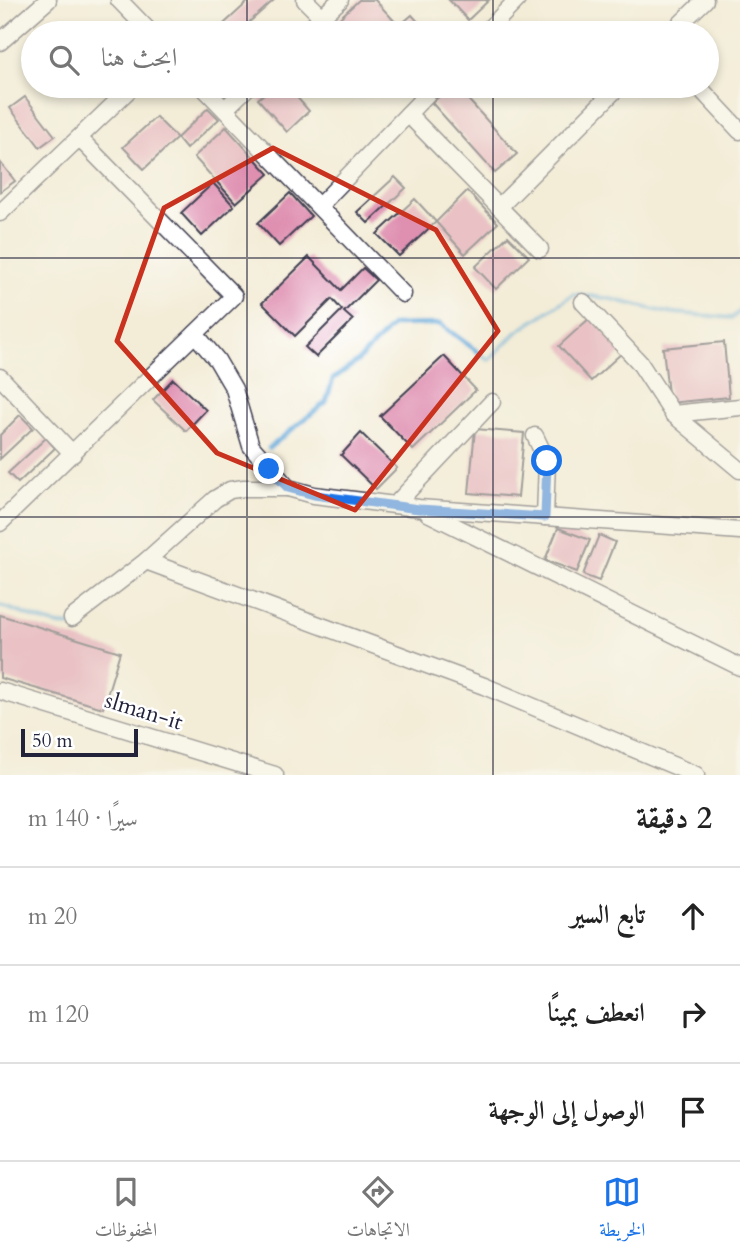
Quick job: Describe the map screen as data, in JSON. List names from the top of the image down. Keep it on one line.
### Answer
{"streets":{"street":["slman-it"]},"scale_bar":"50 m","page":{"search":"ابحث هنا","scale":"50 m","heading":["2 دقيقة","سيرًا · 140 m"],"list":[["تابع السير","20 m"],["انعطف يمينًا","120 m"],"الوصول إلى الوجهة"],"nav":["الخريطة","الاتجاهات","المحفوظات"]}}
